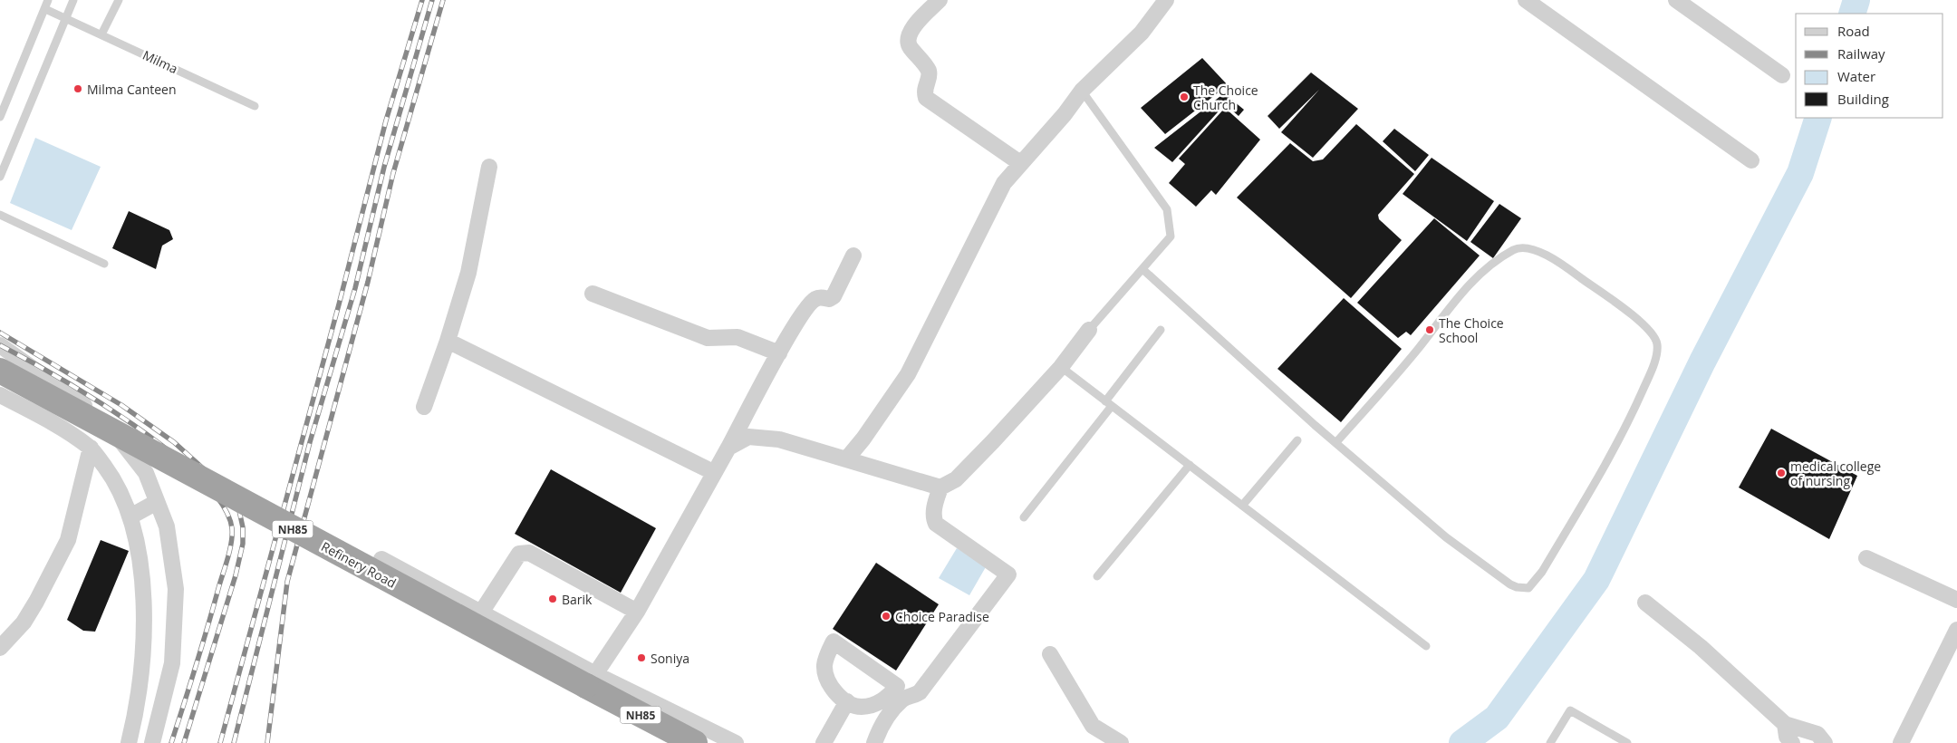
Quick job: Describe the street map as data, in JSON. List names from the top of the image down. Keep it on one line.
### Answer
{"streets":{"highway":["NH85","Refinery Road"],"lane":["Milma"]},"places":["Milma Canteen","The Choice Church","The Choice School","medical college of nursing","Barik","Choice Paradise","Soniya"],"legend":["Road","Railway","Water","Building"]}
